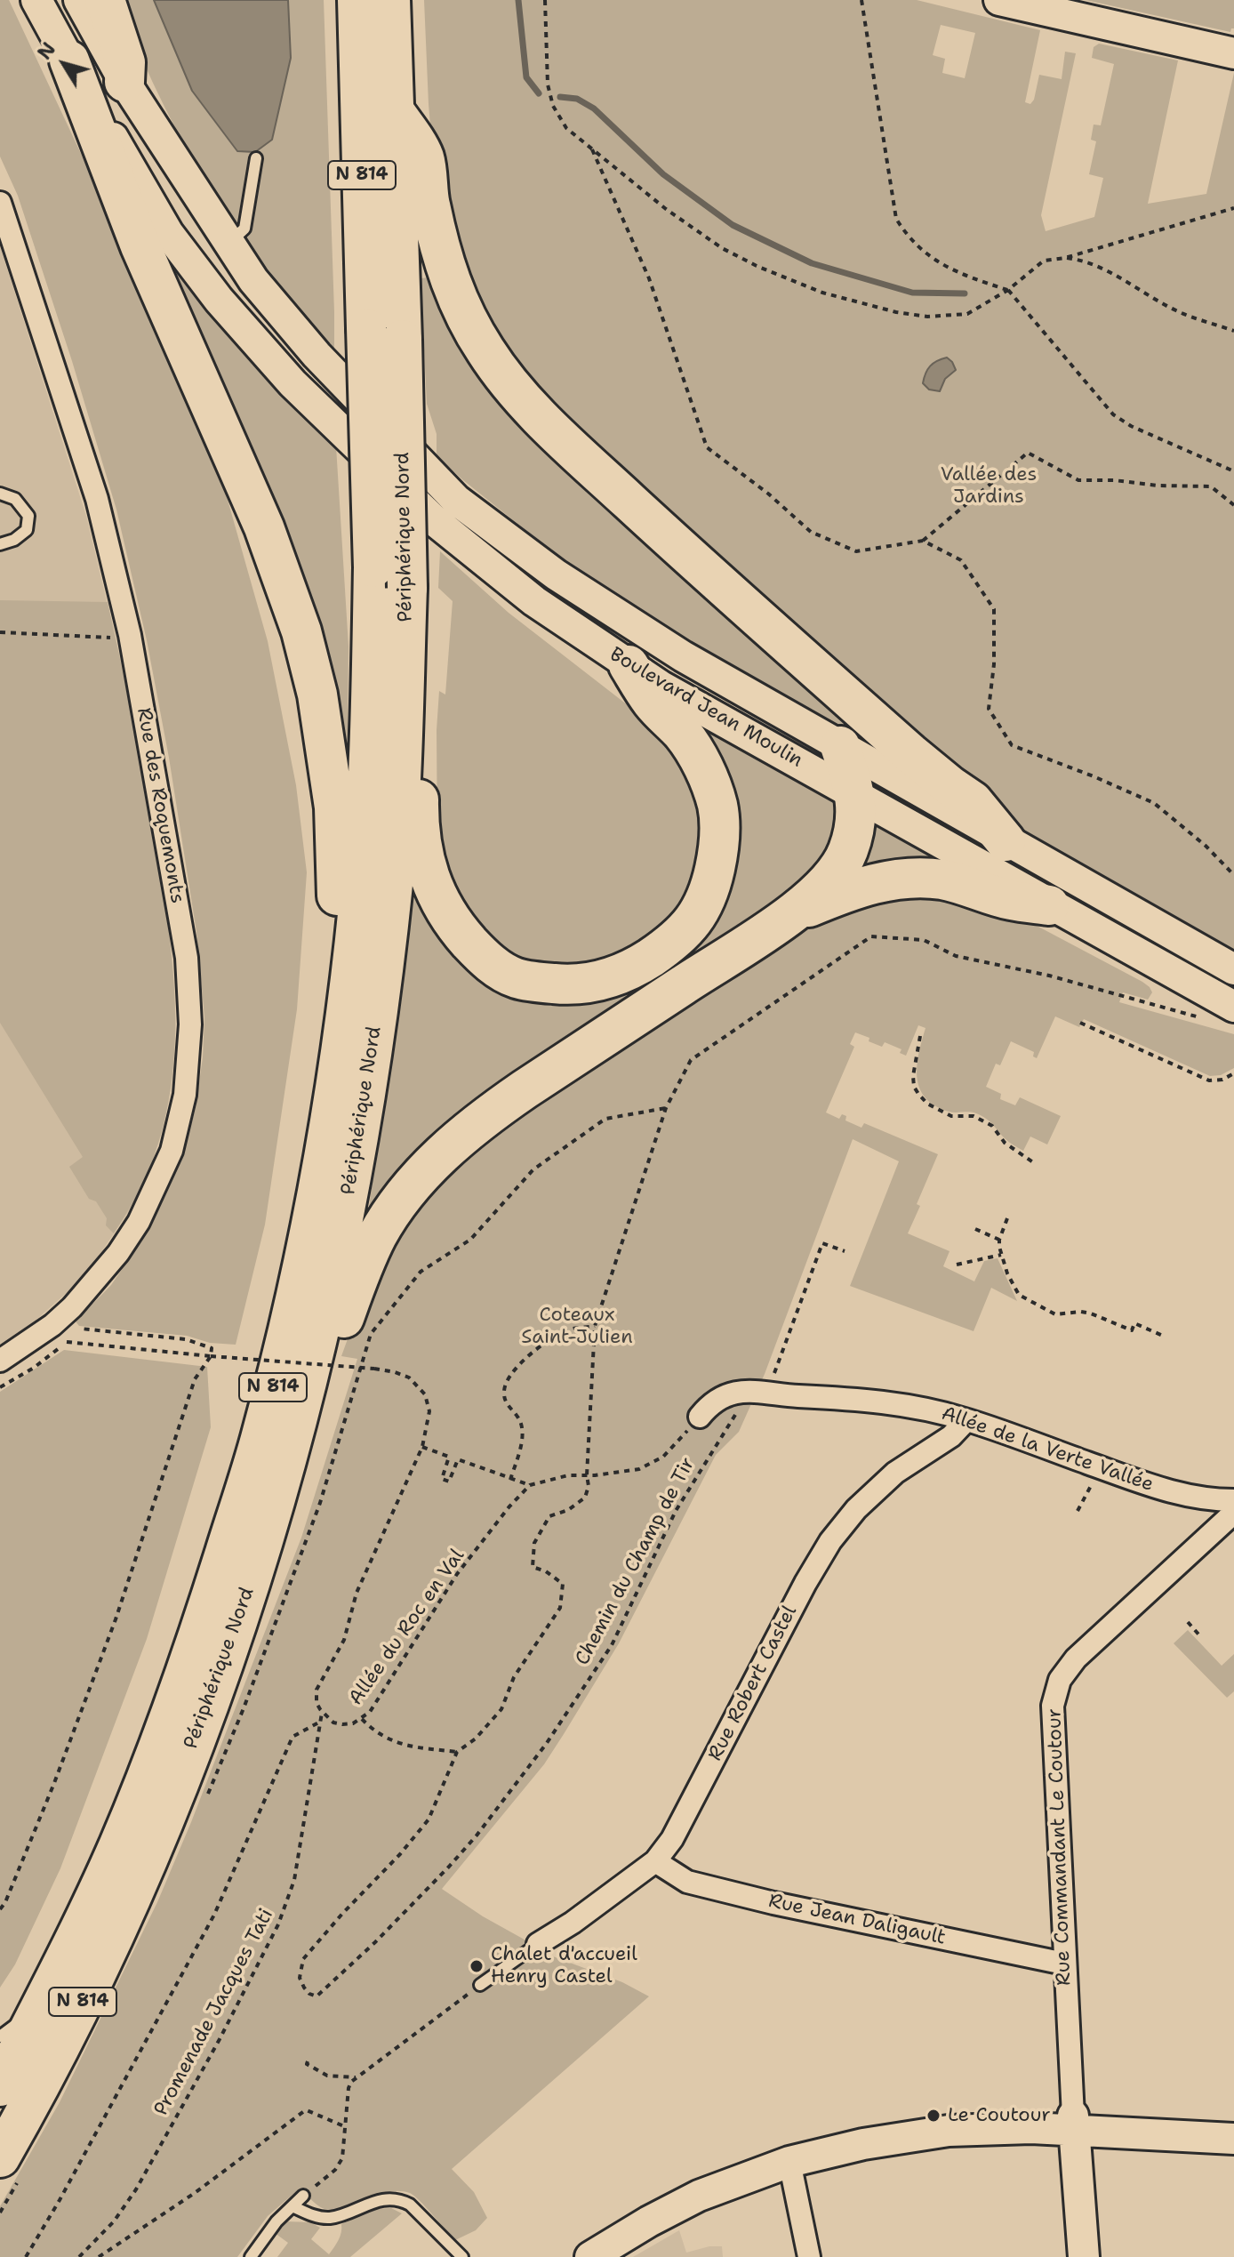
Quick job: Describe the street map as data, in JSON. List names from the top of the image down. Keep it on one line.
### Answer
{"streets":{"highway":["N 814","Périphérique Nord"],"main road":["Boulevard Jean Moulin","Rue Commandant Le Coutour"],"street":["Rue des Roquemonts","Allée de la Verte Vallée","Rue Robert Castel","Rue Jean Daligault"],"path":["Chemin du Champ de Tir","Allée du Roc en Val","Promenade Jacques Tati"]},"crossings":[["Allée de la Verte Vallée","Chemin du Champ de Tir"],["Allée de la Verte Vallée","Rue Robert Castel"],["Allée du Roc en Val","Promenade Jacques Tati"],["Rue Robert Castel","Rue Jean Daligault"],["Rue Commandant Le Coutour","Rue Jean Daligault"]],"parks":["Vallée des Jardins","Coteaux Saint-Julien"],"places":["Chalet d'accueil Henry Castel","Le Coutour"],"north":"top left"}
